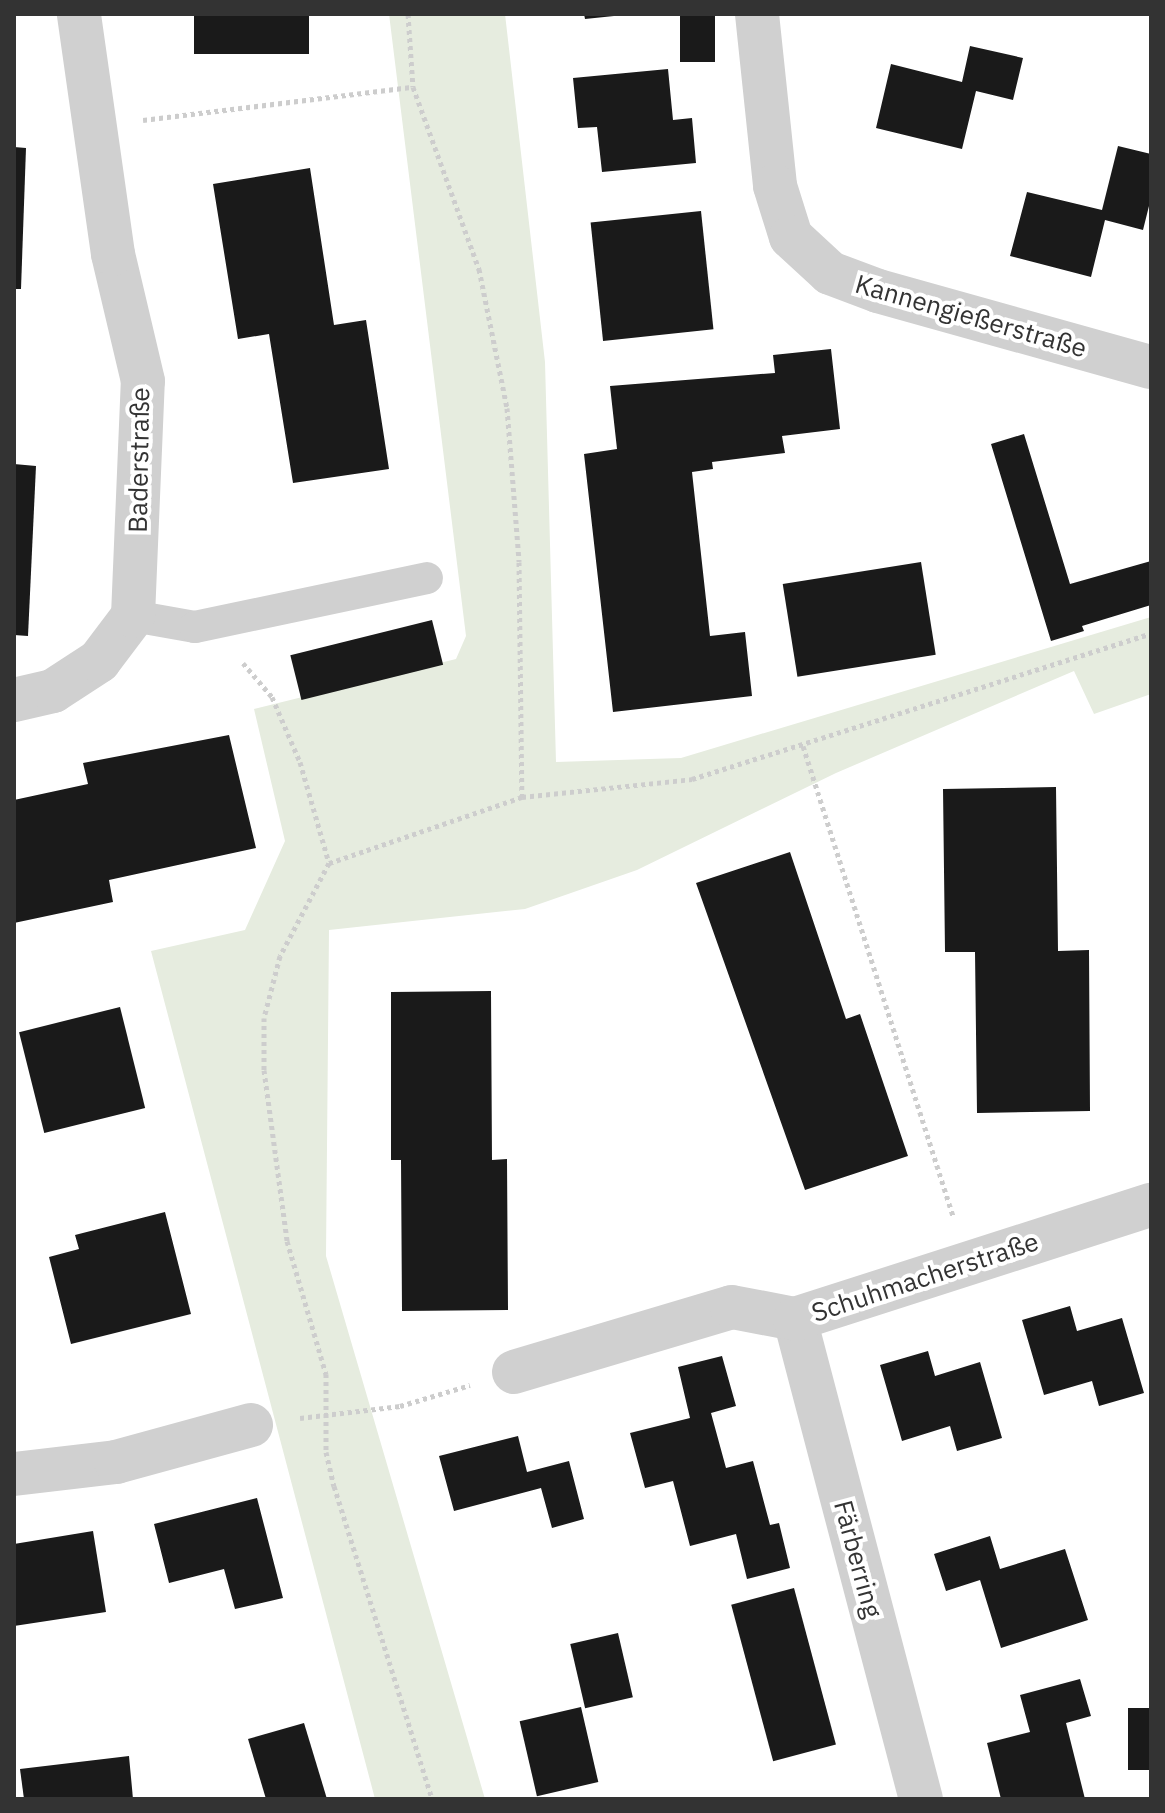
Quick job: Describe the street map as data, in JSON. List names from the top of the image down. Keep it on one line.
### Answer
{"streets":{"street":["Kannengießerstraße","Baderstraße","Schuhmacherstraße","Färberring"]},"crossings":[["Schuhmacherstraße","Färberring"]]}
